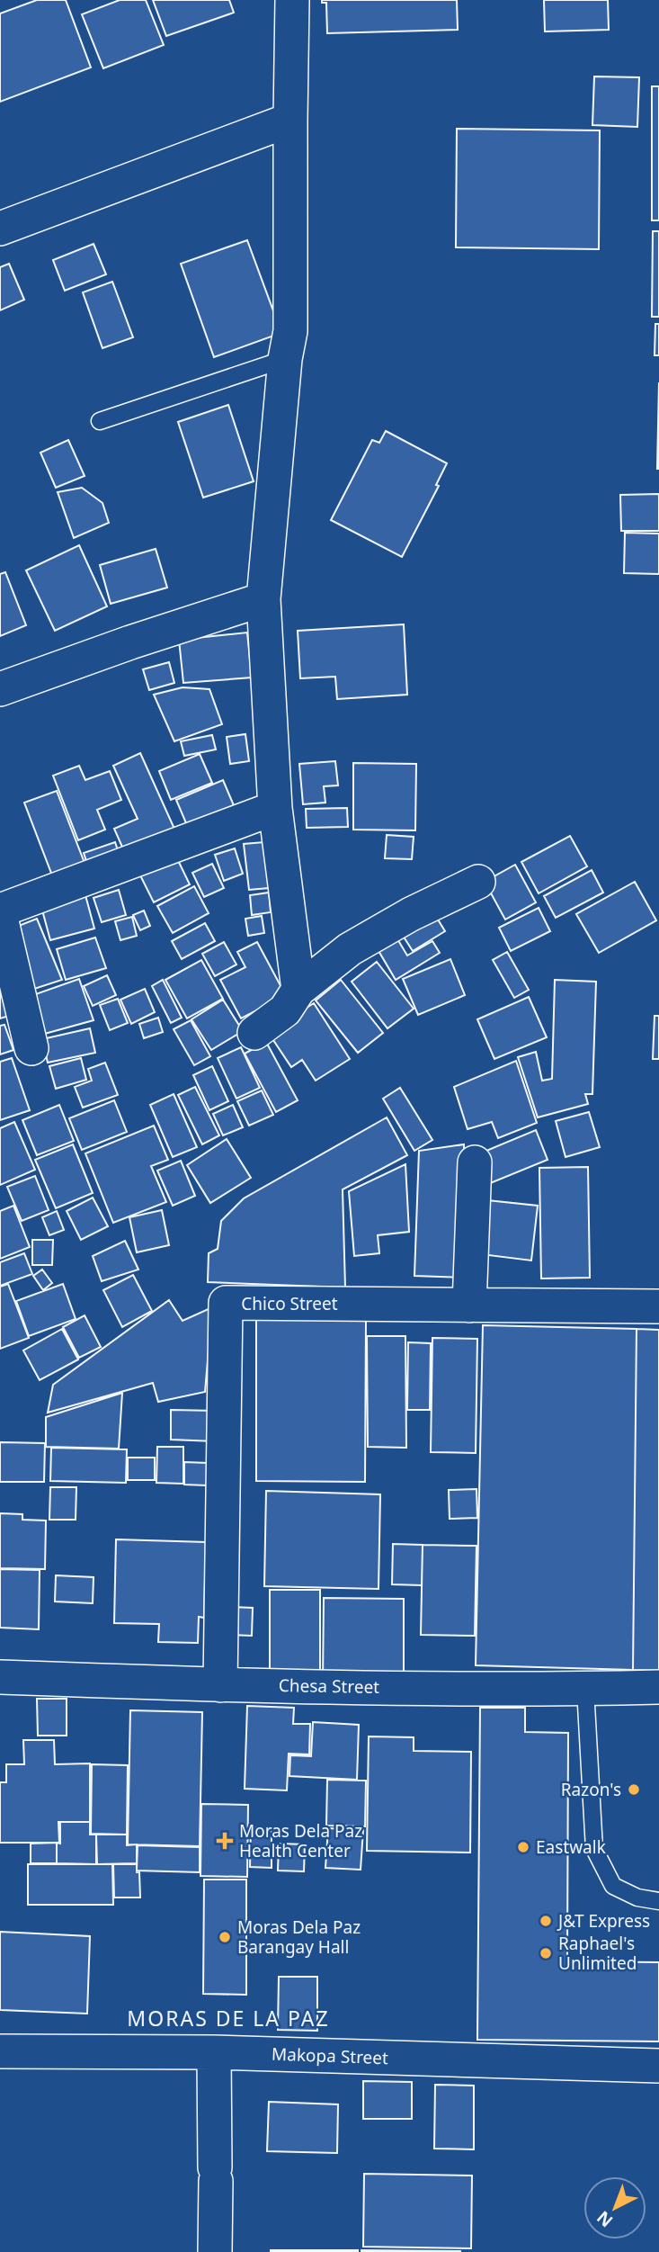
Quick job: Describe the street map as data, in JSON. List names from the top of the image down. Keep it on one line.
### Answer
{"streets":{"street":["Chico Street","Chesa Street","Makopa Street"]},"crossings":[["Chico Street","Chesa Street"]],"districts":["MORAS DE LA PAZ"],"places":{"other":["Razon's","Eastwalk","J&T Express","Moras Dela Paz Barangay Hall","Raphael's Unlimited"],"health":["Moras Dela Paz Health Center"]},"north":"bottom left"}
